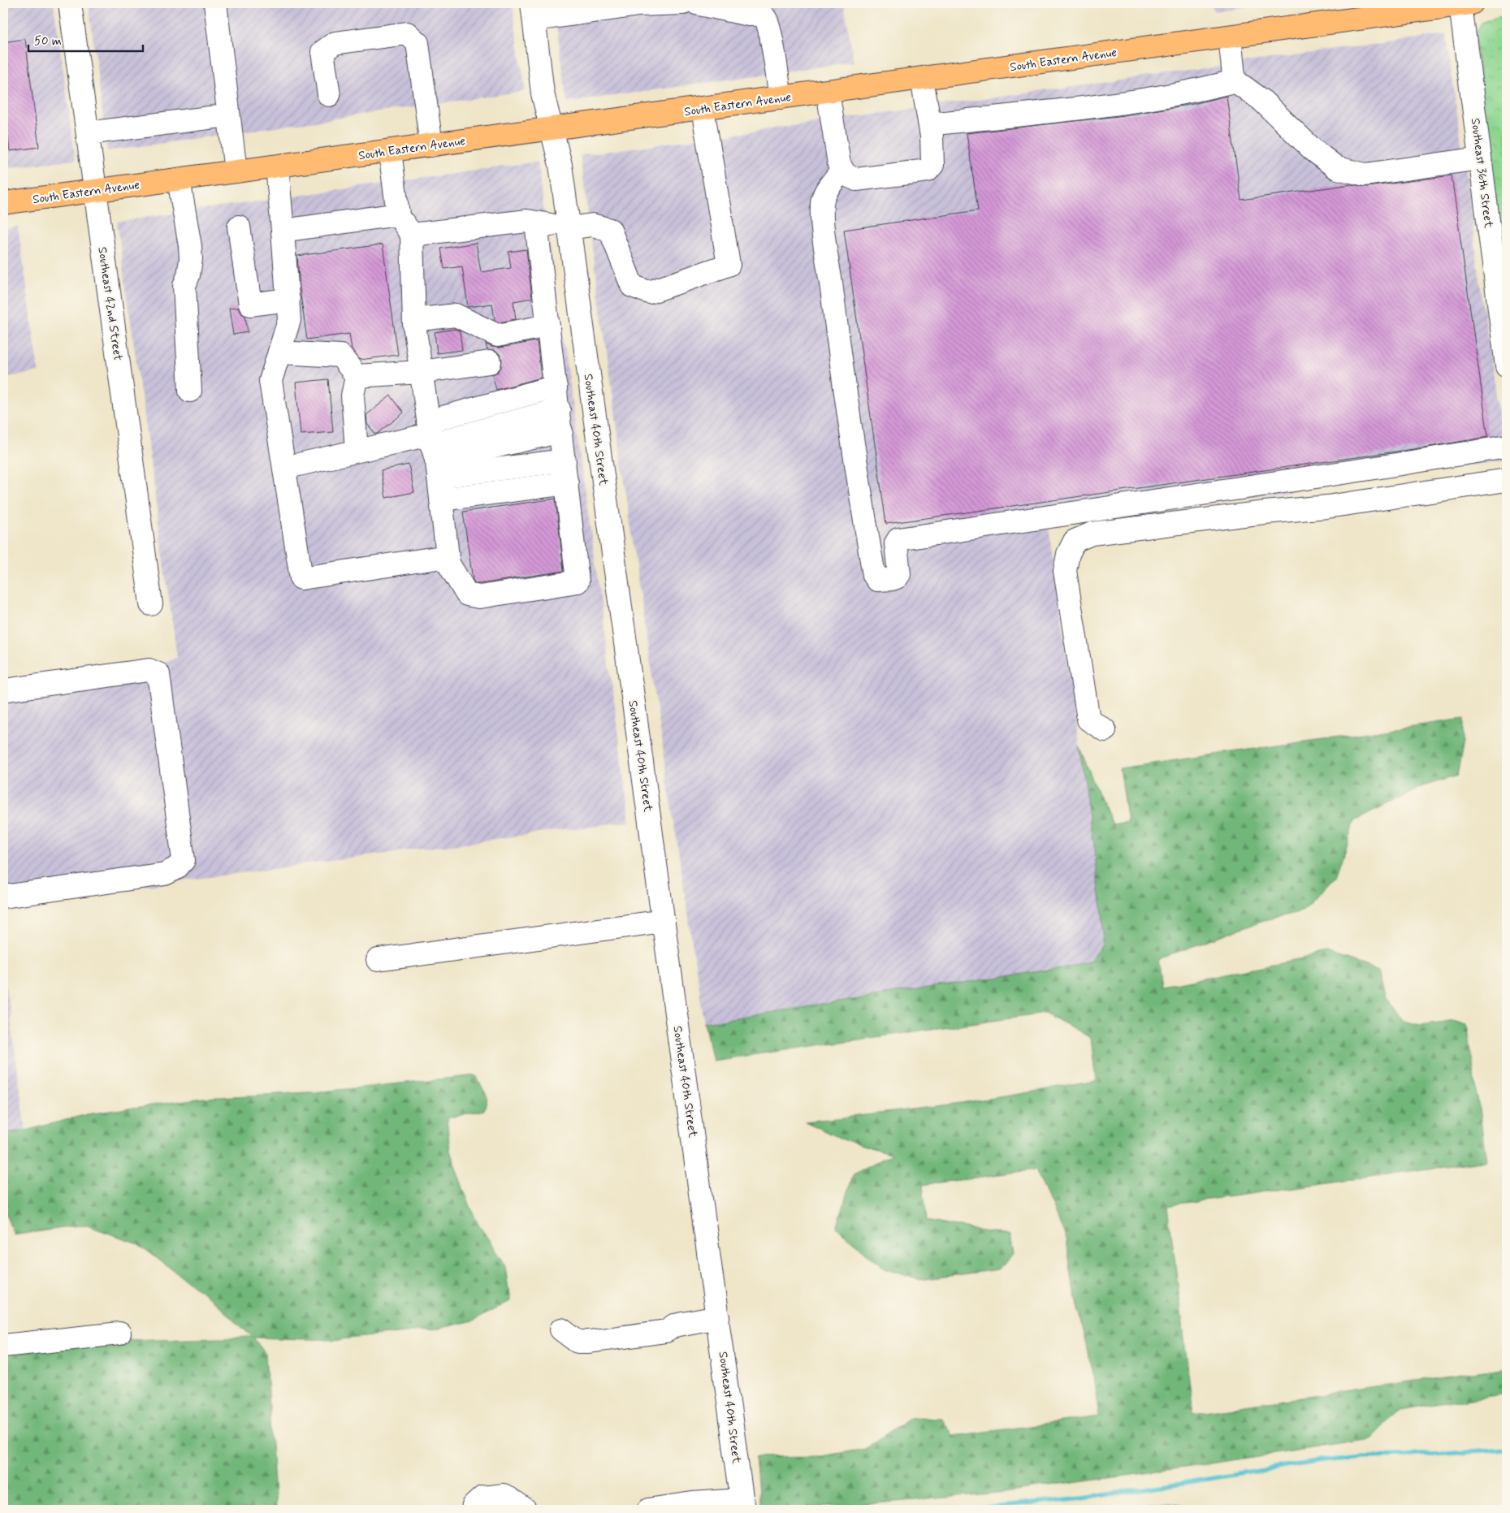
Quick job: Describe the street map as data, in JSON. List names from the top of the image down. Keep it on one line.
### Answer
{"streets":{"main road":["South Eastern Avenue"],"street":["Southeast 36th Street","Southeast 42nd Street","Southeast 40th Street"]},"crossings":[["South Eastern Avenue","Southeast 36th Street"],["South Eastern Avenue","Southeast 42nd Street"],["South Eastern Avenue","Southeast 40th Street"]],"scale_bar":"50 m"}
